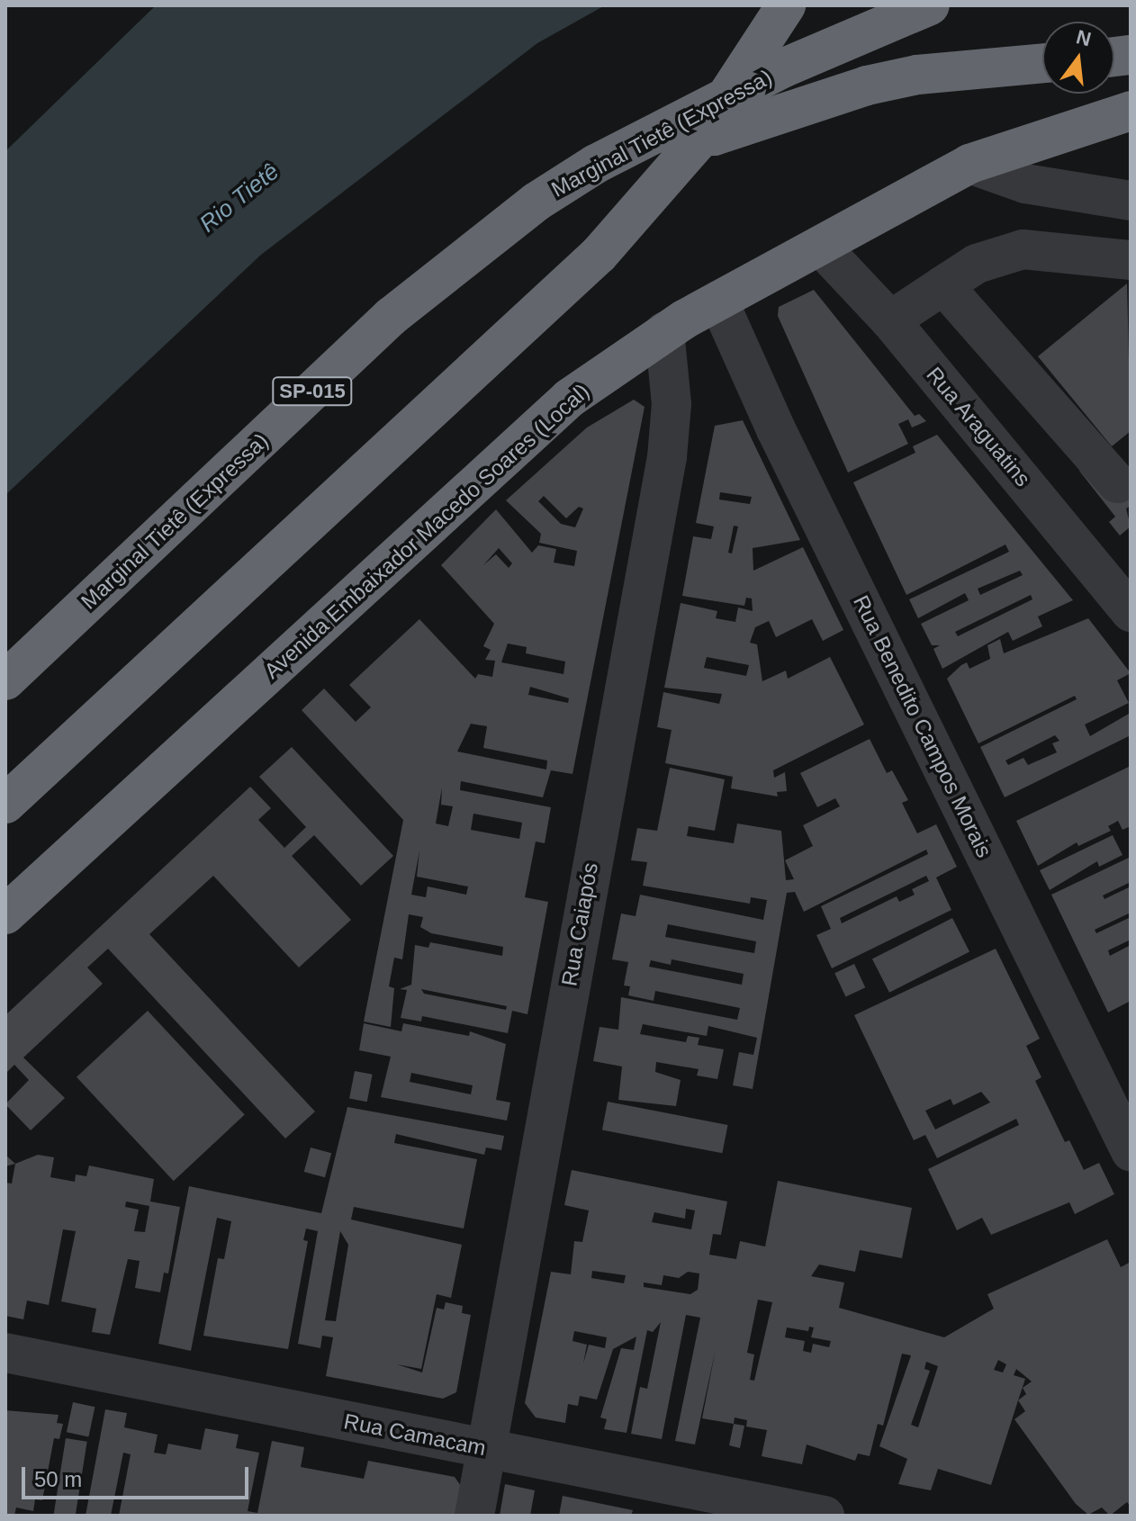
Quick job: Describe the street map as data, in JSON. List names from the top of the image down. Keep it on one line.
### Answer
{"streets":{"highway":["Marginal Tietê (Expressa)","SP-015","Avenida Embaixador Macedo Soares (Local)"],"street":["Rua Araguatins","Rua Benedito Campos Morais","Rua Caiapós","Rua Camacam"]},"crossings":[["Rua Araguatins","Avenida Embaixador Macedo Soares (Local)"],["Avenida Embaixador Macedo Soares (Local)","Rua Benedito Campos Morais"],["Avenida Embaixador Macedo Soares (Local)","Rua Caiapós"],["Rua Caiapós","Rua Camacam"]],"water":["Rio Tietê"],"scale_bar":"50 m","north":"top"}
